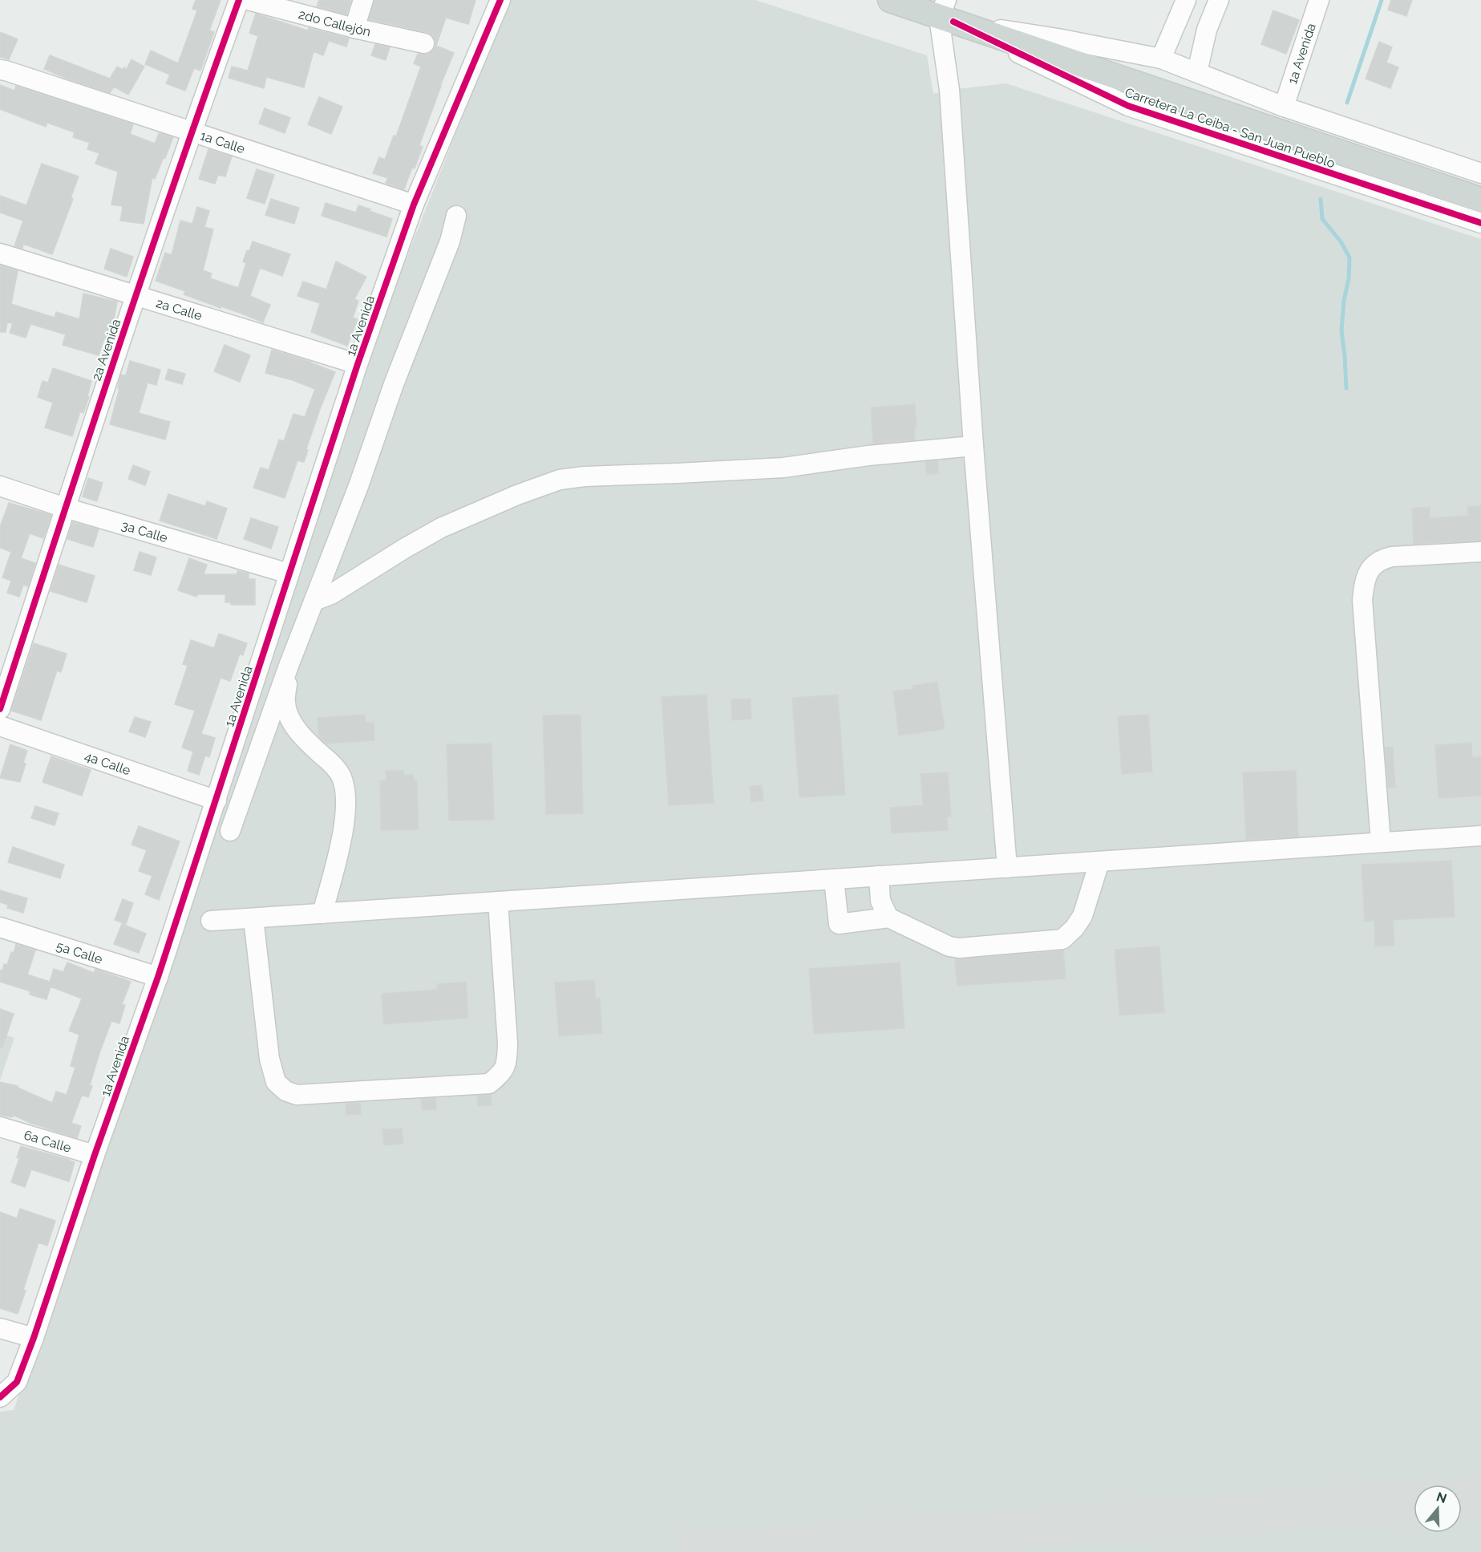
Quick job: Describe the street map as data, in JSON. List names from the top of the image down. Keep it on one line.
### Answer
{"streets":{"main road":["Carretera La Ceiba - San Juan Pueblo"],"street":["2do Callejón","1a Avenida","1a Calle","2a Calle","2a Avenida","3a Calle","4a Calle","5a Calle","6a Calle"]},"crossings":[["1a Avenida","Carretera La Ceiba - San Juan Pueblo"],["1a Avenida","1a Calle"],["1a Avenida","2a Calle"],["1a Avenida","3a Calle"],["1a Avenida","4a Calle"],["1a Avenida","5a Calle"],["1a Avenida","6a Calle"],["1a Calle","2a Avenida"],["2a Calle","2a Avenida"],["2a Avenida","3a Calle"]],"north":"top"}
